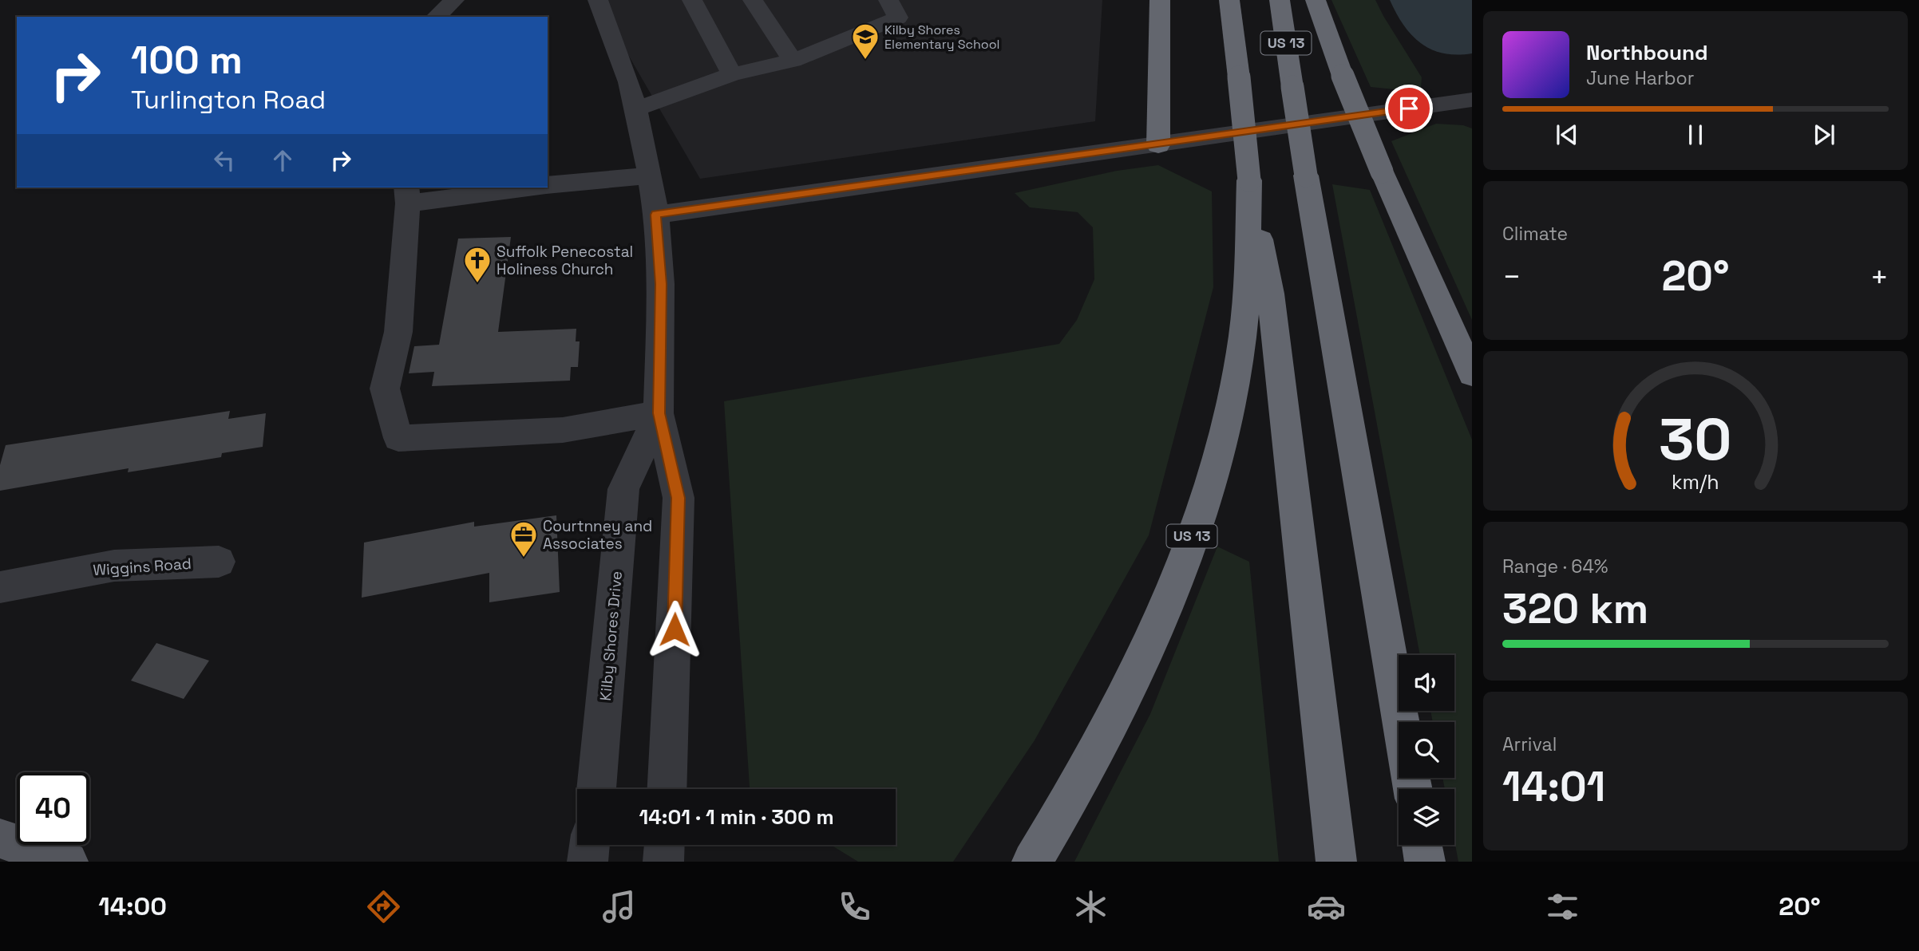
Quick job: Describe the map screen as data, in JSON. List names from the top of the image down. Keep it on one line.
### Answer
{"streets":{"highway":["US 13"],"street":["Wiggins Road","Kilby Shores Drive"]},"places":{"school or university":["Kilby Shores Elementary School"],"church":["Suffolk Penecostal Holiness Church"],"office":["Courtnney and Associates"]},"page":{"turn":["100 m","Turlington Road"],"song":["Northbound","June Harbor"],"tile":["Climate",["Range · 64%","320 km"],["Arrival","14:01"]],"heat":["−","20°","+"],"limit":"40","trip":"14:01 · 1 min · 300 m","tabs":["14:00","20°"],"gauge":["30","km/h"]}}
